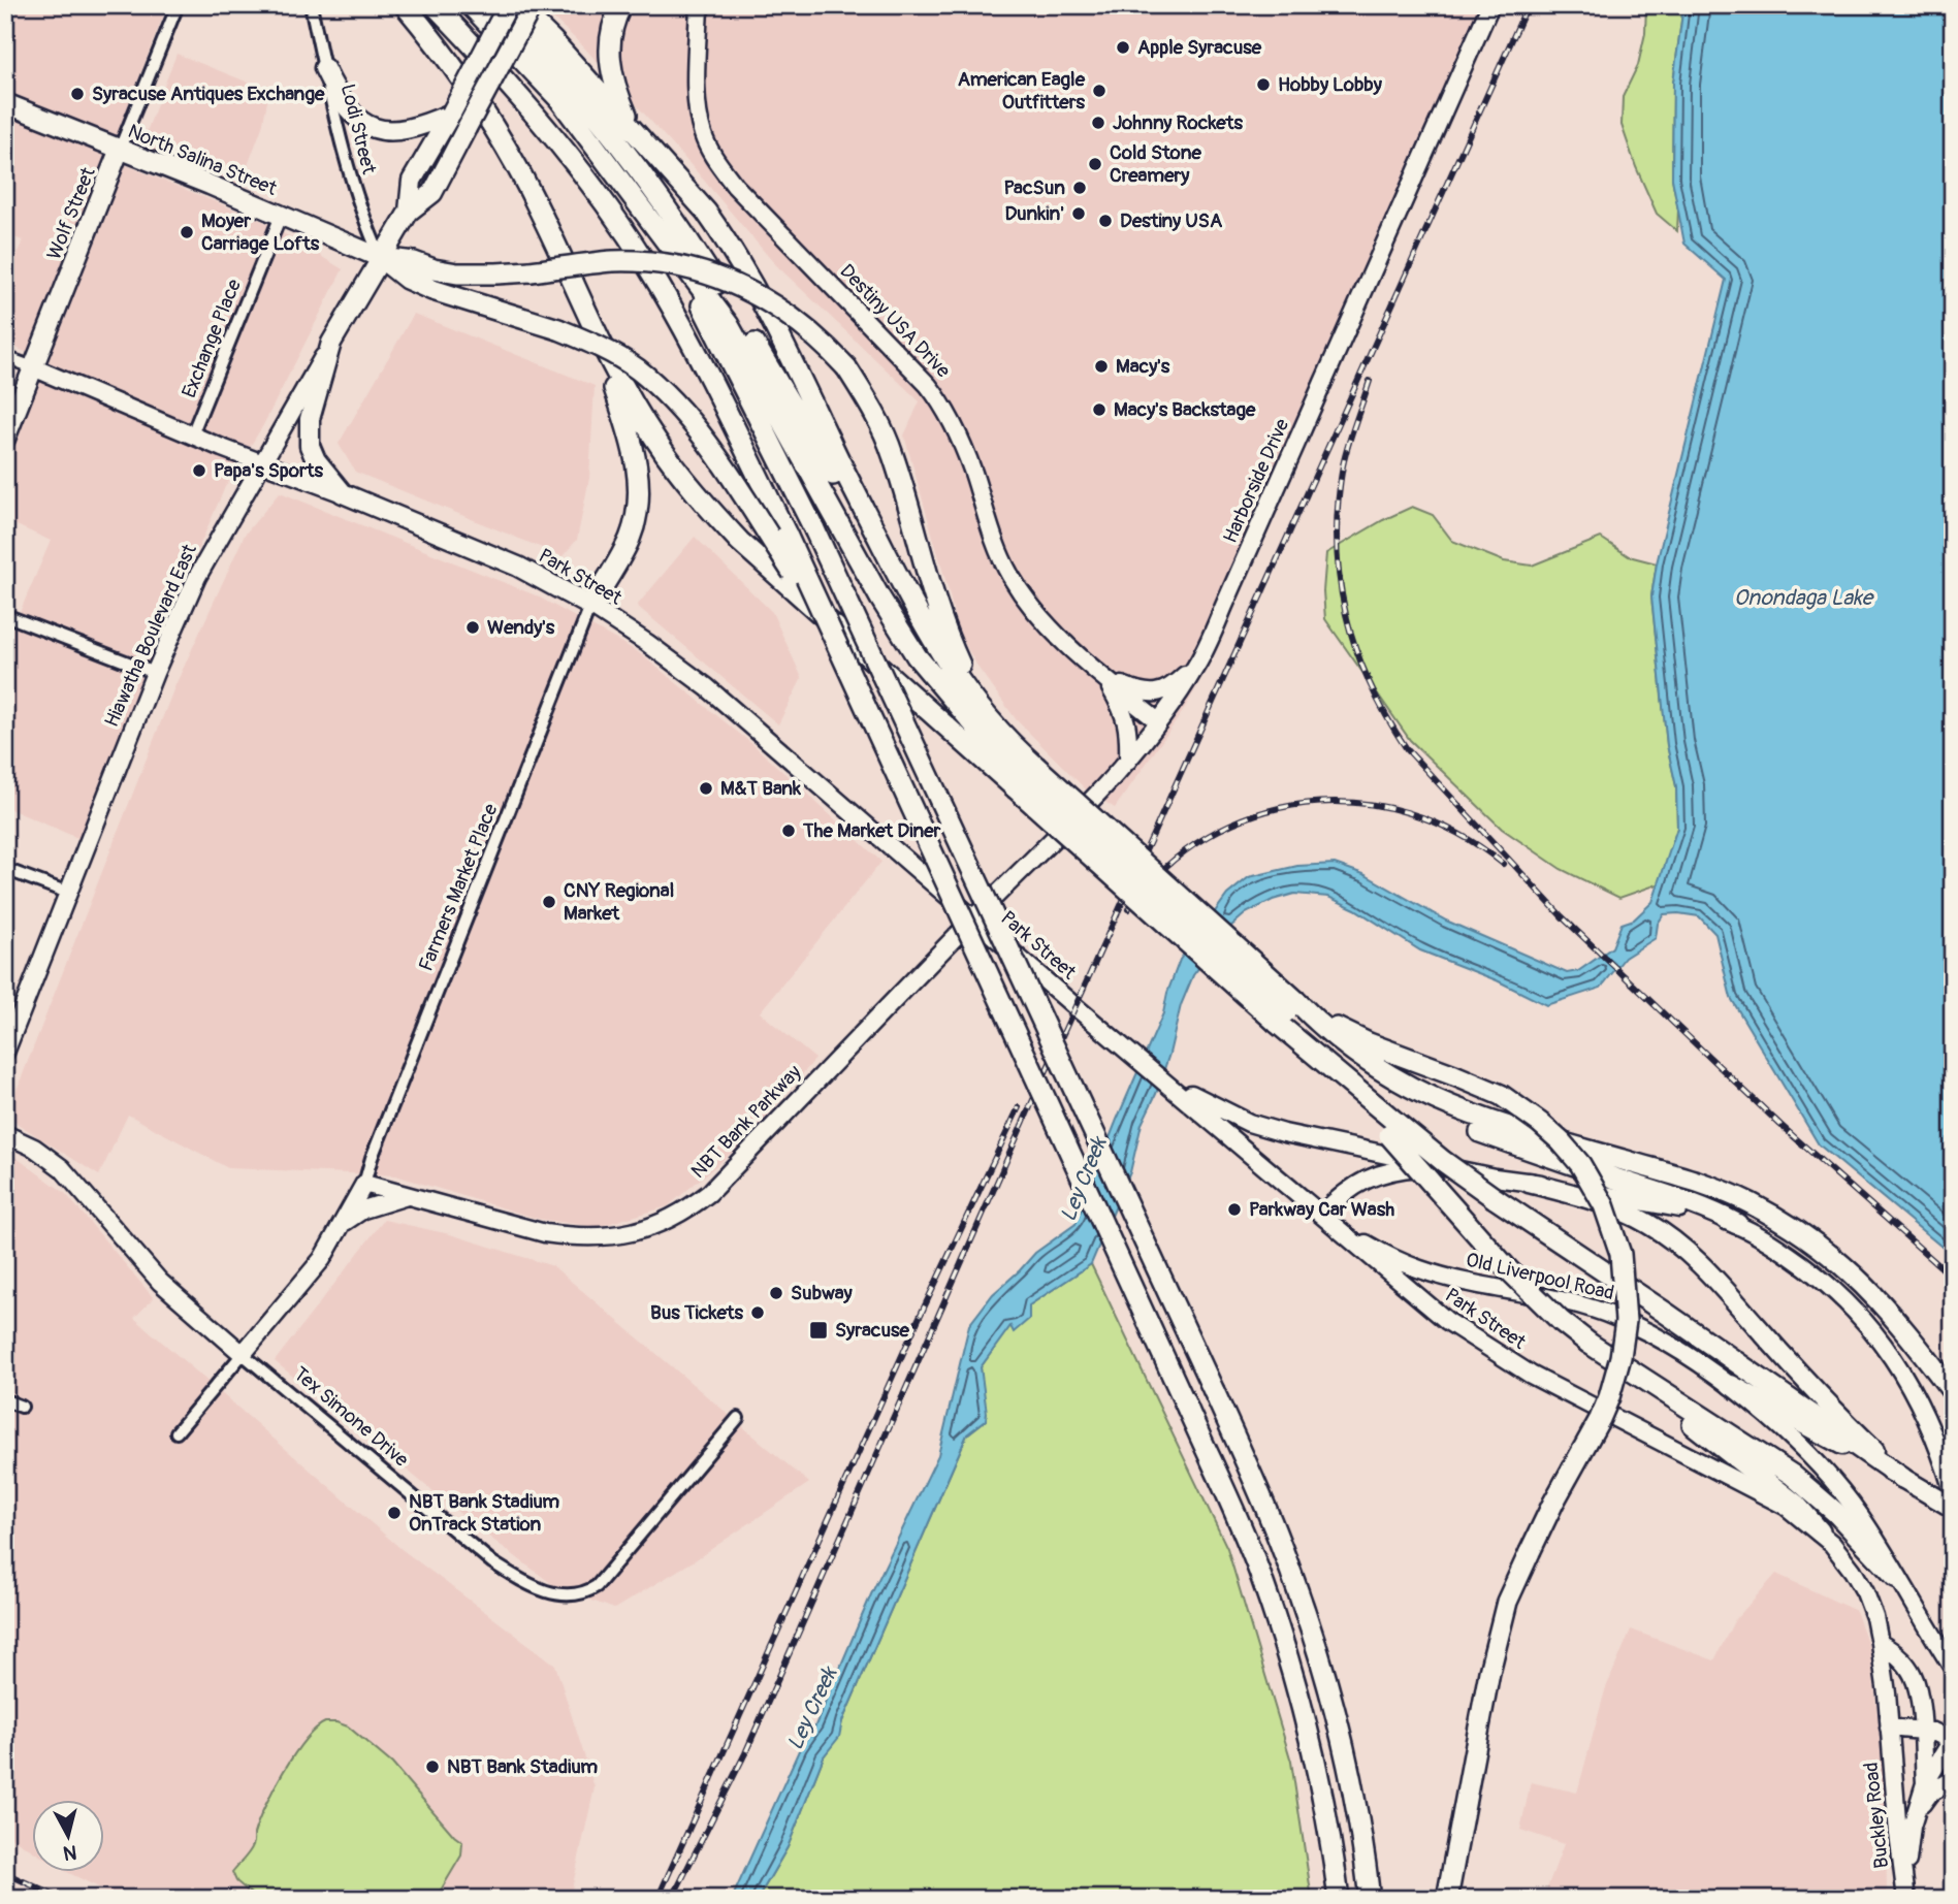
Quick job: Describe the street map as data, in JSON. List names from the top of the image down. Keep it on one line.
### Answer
{"streets":{"main road":["North Salina Street","Wolf Street","Park Street","Hiawatha Boulevard East"],"street":["Lodi Street","Destiny USA Drive","Exchange Place","Harborside Drive","Farmers Market Place","NBT Bank Parkway","Old Liverpool Road","Tex Simone Drive","Buckley Road"]},"crossings":[["Lodi Street","North Salina Street"],["Lodi Street","Hiawatha Boulevard East"],["North Salina Street","Wolf Street"],["North Salina Street","Exchange Place"],["North Salina Street","Hiawatha Boulevard East"],["Wolf Street","Park Street"],["Destiny USA Drive","Harborside Drive"],["Exchange Place","Park Street"],["Harborside Drive","Park Street"],["Harborside Drive","NBT Bank Parkway"],["Park Street","Hiawatha Boulevard East"],["Park Street","Farmers Market Place"],["Park Street","NBT Bank Parkway"],["Park Street","Old Liverpool Road"],["Park Street","Buckley Road"],["Farmers Market Place","NBT Bank Parkway"]],"water":["Onondaga Lake","Ley Creek"],"places":{"other":["Apple Syracuse","Hobby Lobby","American Eagle Outfitters","Syracuse Antiques Exchange","Johnny Rockets","Cold Stone Creamery","PacSun","Dunkin'","Destiny USA","Moyer Carriage Lofts","Macy's","Macy's Backstage","Papa's Sports","Wendy's","M&T Bank","The Market Diner","CNY Regional Market","Parkway Car Wash","Subway","Bus Tickets","NBT Bank Stadium OnTrack Station","NBT Bank Stadium"],"transit":["Syracuse"]},"north":"bottom"}
